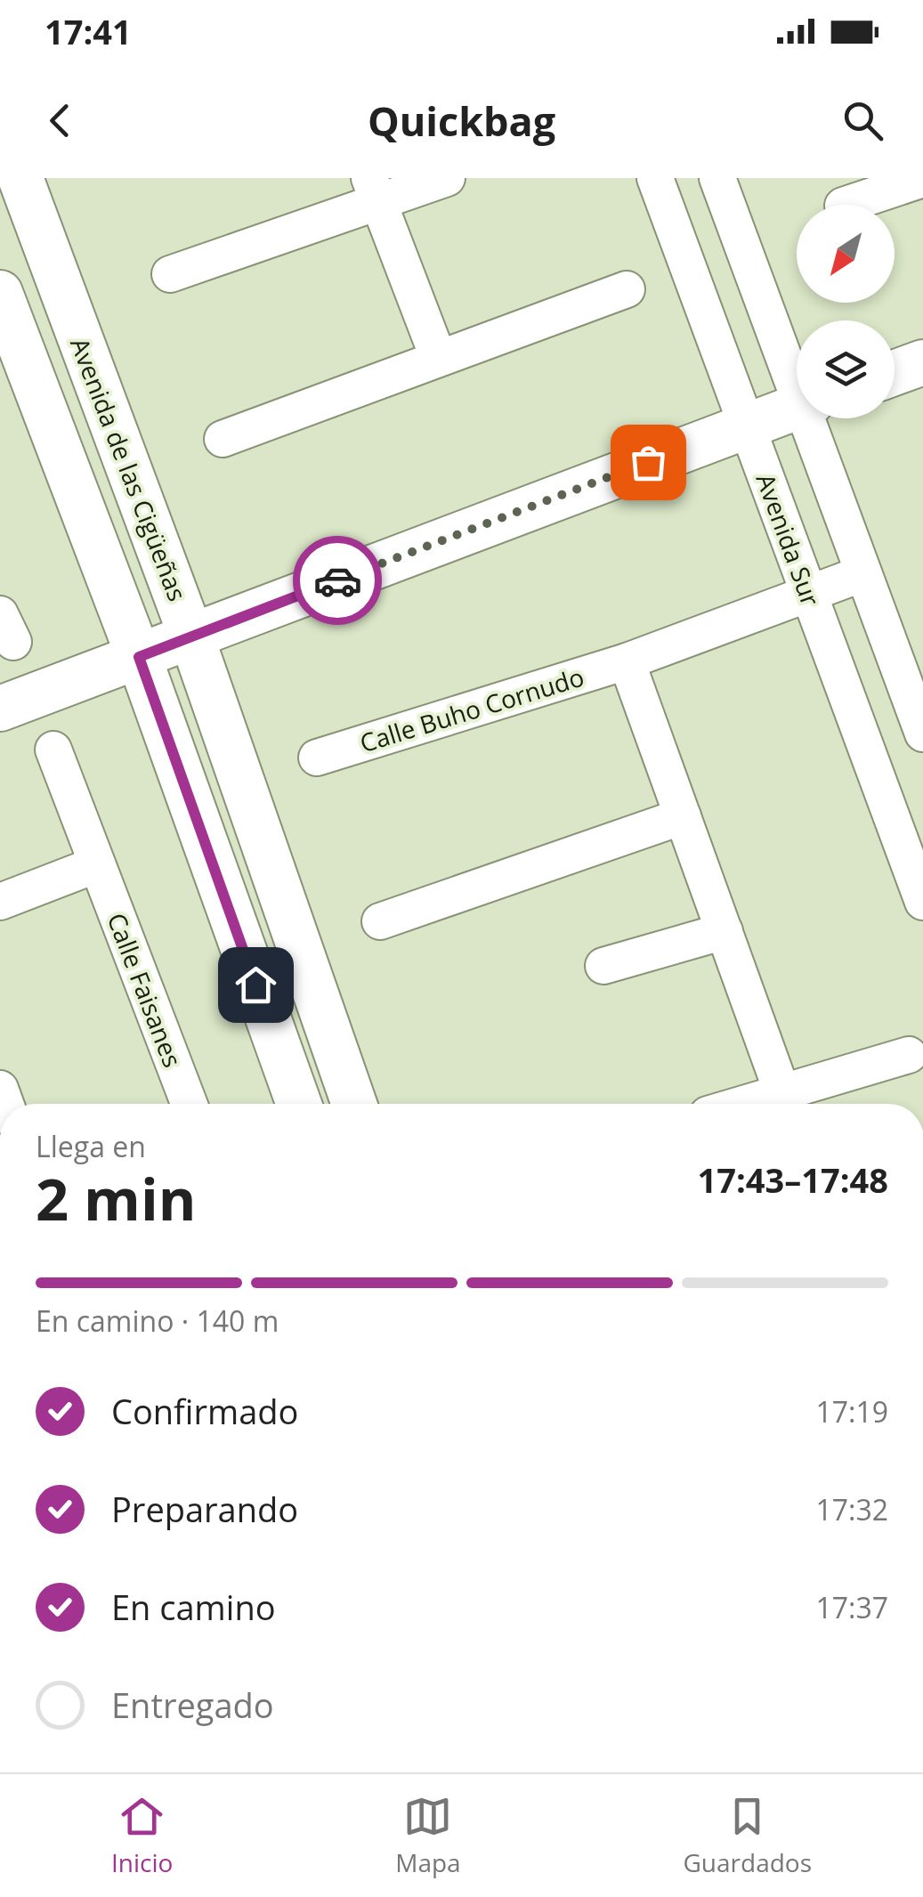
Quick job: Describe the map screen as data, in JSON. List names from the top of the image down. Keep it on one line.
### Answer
{"streets":{"main road":["Avenida de las Cigüeñas"],"street":["Avenida Sur","Calle Buho Cornudo","Calle Faisanes"]},"crossings":[["Avenida Sur","Calle Buho Cornudo"]],"north":"bottom left","page":{"status":"17:41","header":"Quickbag","heading":["2 min","Llega en","17:43–17:48"],"bar":"En camino · 140 m","list":[["Confirmado","17:19"],["Preparando","17:32"],["En camino","17:37"],"Entregado"],"tabs":["Inicio","Mapa","Guardados"]}}
